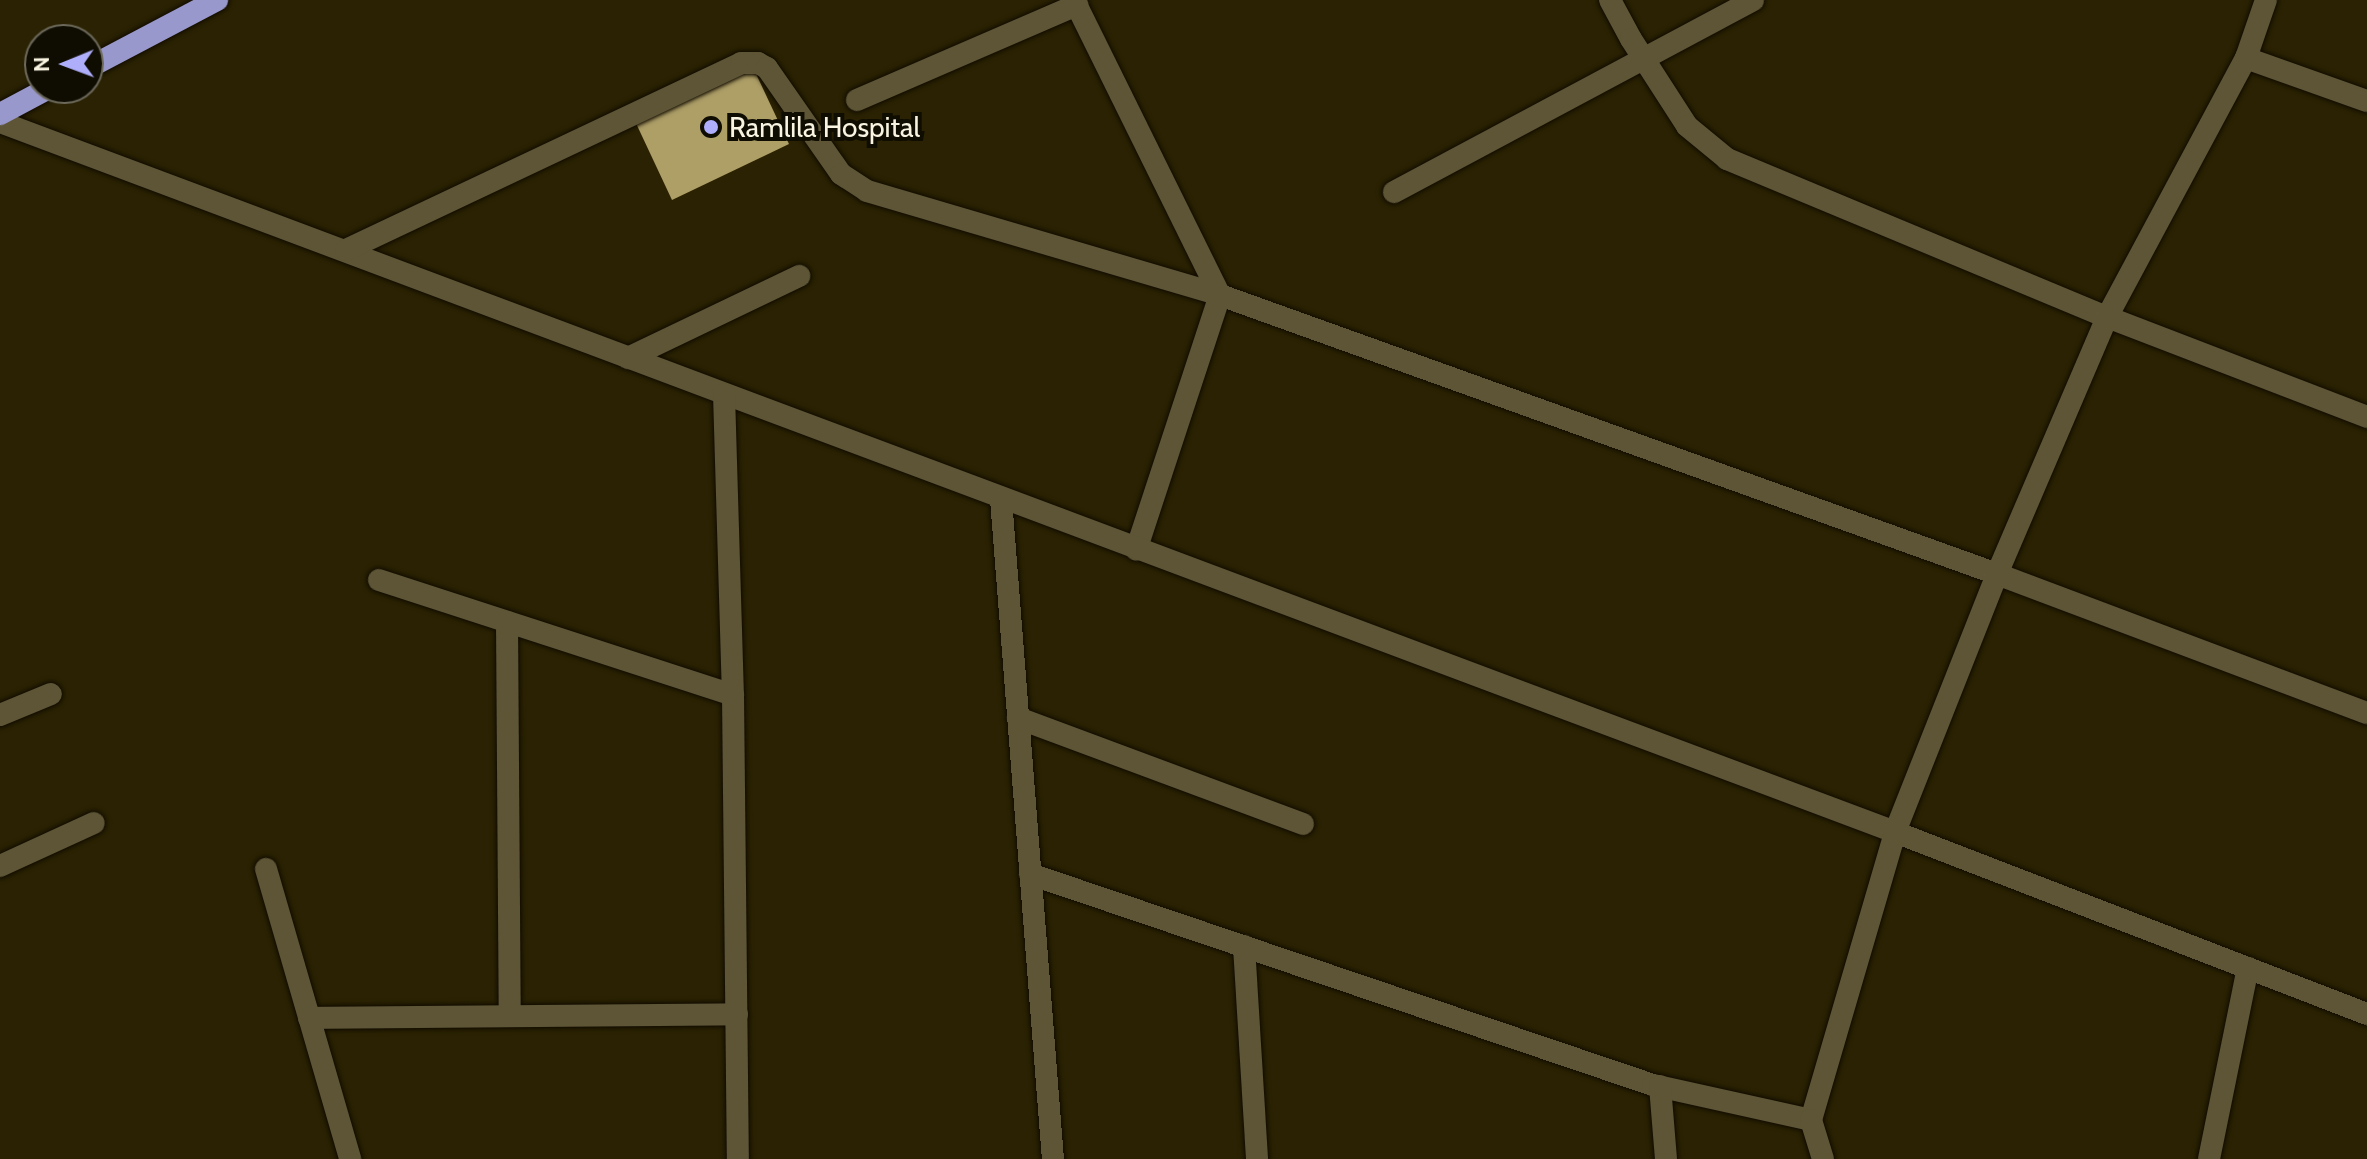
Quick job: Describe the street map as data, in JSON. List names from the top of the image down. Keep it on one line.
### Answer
{"places":["Ramlila Hospital"],"north":"left"}
